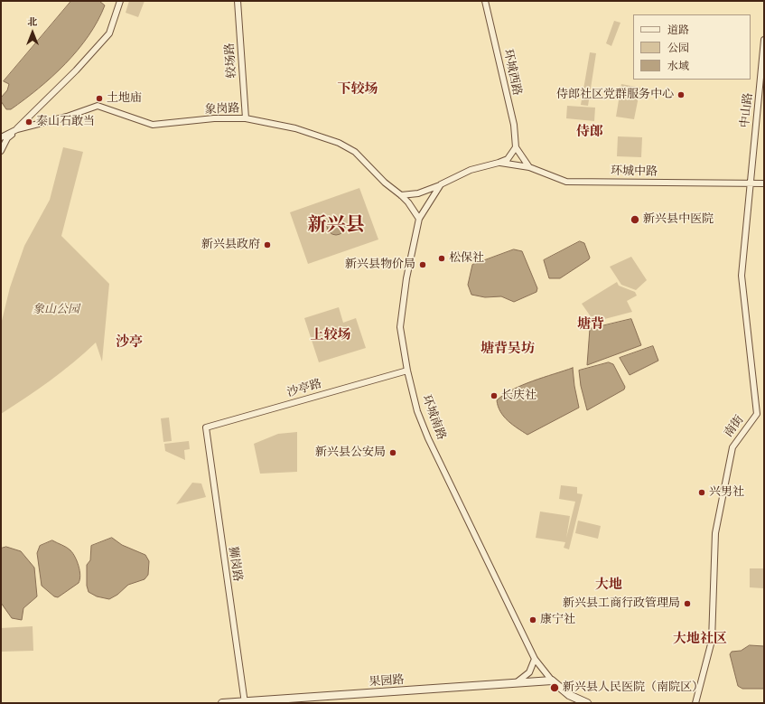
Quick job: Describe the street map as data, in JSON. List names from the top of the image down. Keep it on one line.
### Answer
{"streets":{"street":["较场路","环城西路","象岗路","中山路","环城中路","沙亭路","环城南路","南街","狮岗路","果园路"]},"crossings":[["较场路","象岗路"],["象岗路","环城南路"],["中山路","环城中路"],["中山路","南街"],["环城中路","南街"],["沙亭路","环城南路"],["沙亭路","狮岗路"],["环城南路","果园路"],["狮岗路","果园路"]],"districts":["下较场","侍郎","新兴县","塘背","上较场","沙亭","塘背吴坊","大地","大地社区"],"parks":["象山公园"],"places":["侍郎社区党群服务中心","土地庙","泰山石敢当","新兴县中医院","新兴县政府","松保社","新兴县物价局","长庆社","新兴县公安局","兴男社","新兴县工商行政管理局","康宁社","新兴县人民医院（南院区）"],"legend":["道路","公园","水域"],"north":"top"}
